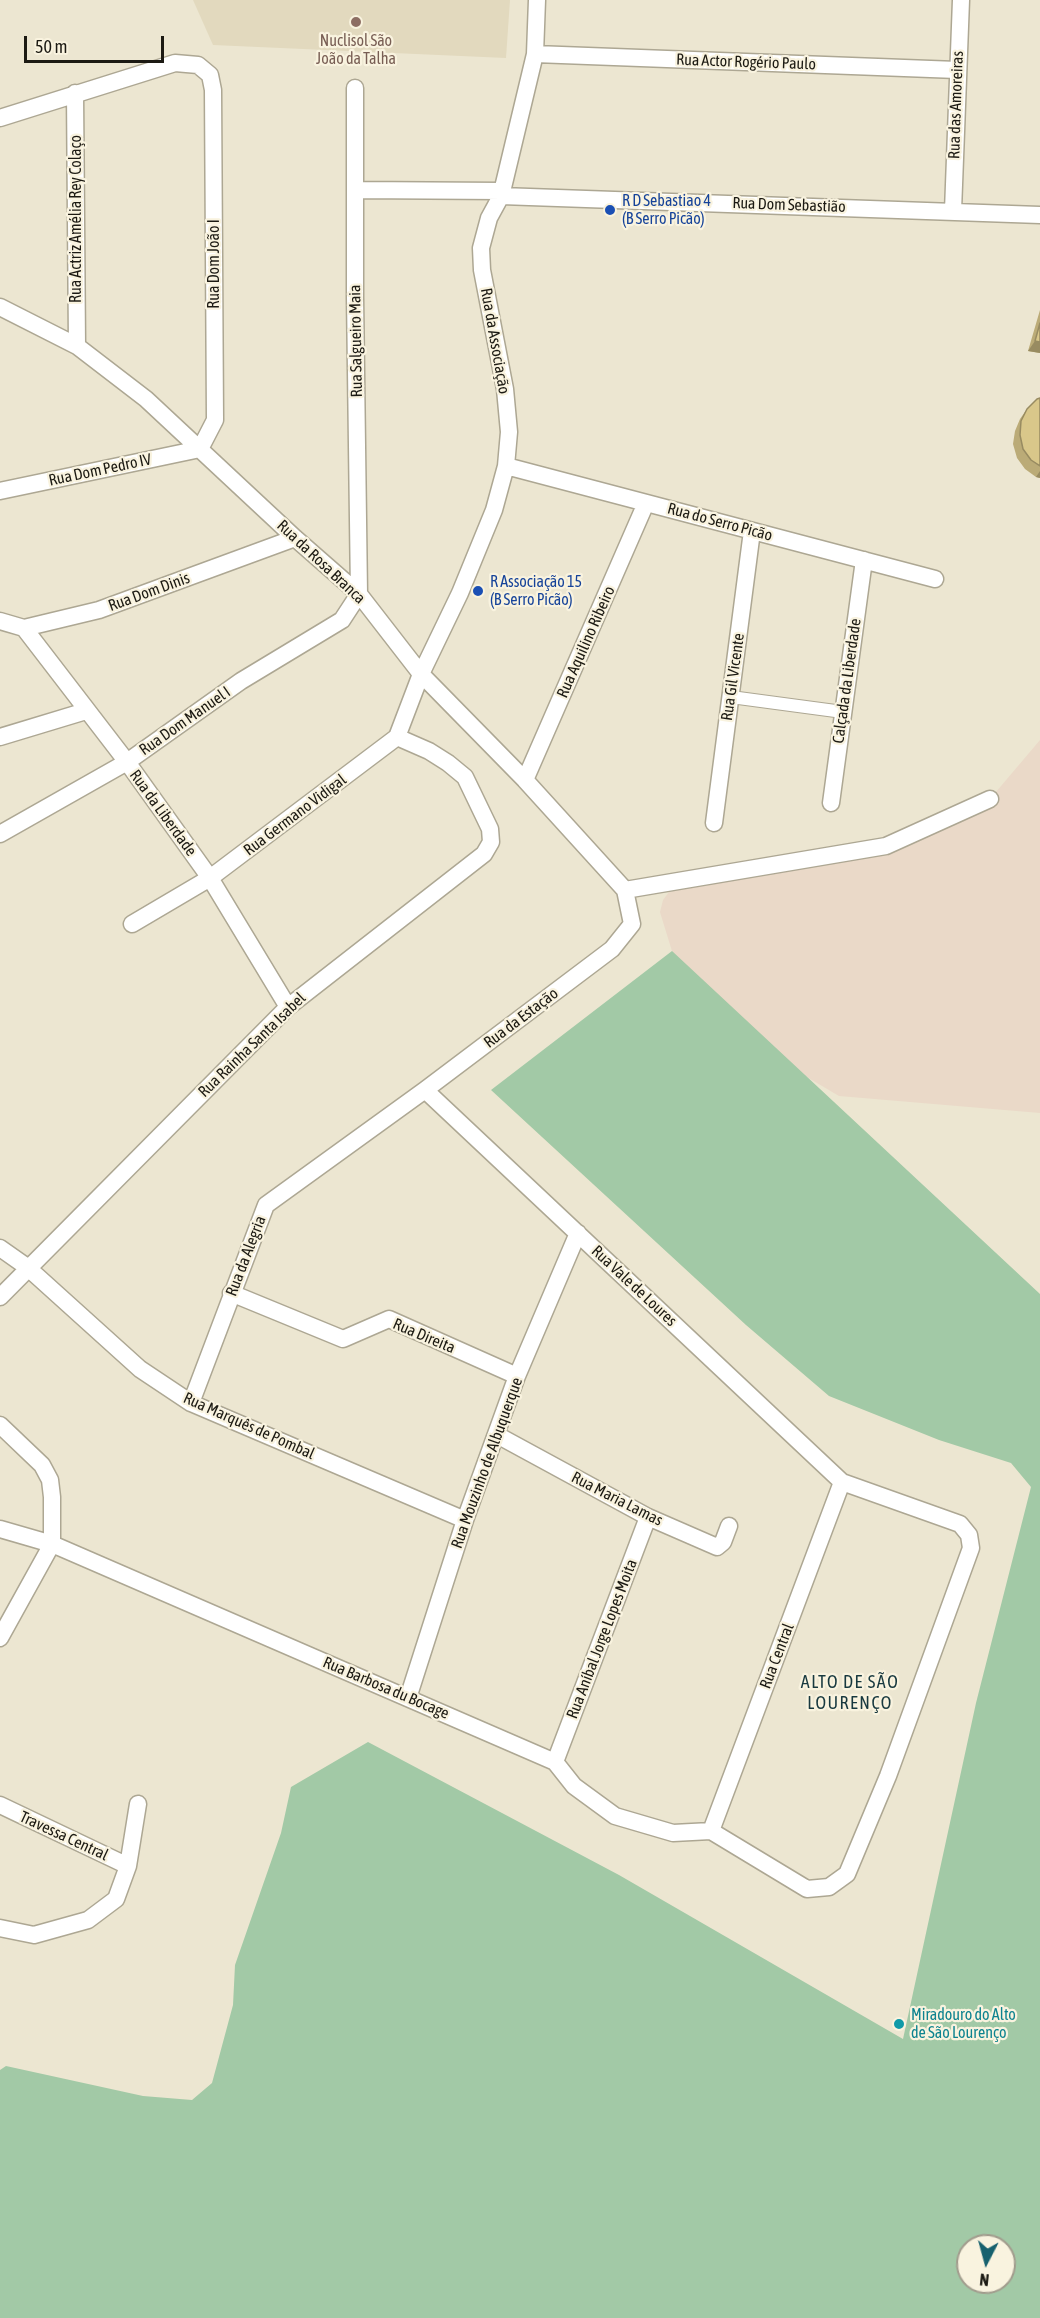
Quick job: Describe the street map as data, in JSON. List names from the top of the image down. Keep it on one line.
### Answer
{"streets":{"street":["Rua Actor Rogério Paulo","Rua das Amoreiras","Rua Dom Sebastião","Rua Actriz Amélia Rey Colaço","Rua Dom João I","Rua Salgueiro Maia","Rua da Associação","Rua Dom Pedro IV","Rua do Serro Picão","Rua da Rosa Branca","Rua Dom Dinis","Rua Aquilino Ribeiro","Rua Gil Vicente","Calçada da Liberdade","Rua Dom Manuel I","Rua da Liberdade","Rua Germano Vidigal","Rua da Estação","Rua Rainha Santa Isabel","Rua da Alegria","Rua Vale de Loures","Rua Direita","Rua Marquês de Pombal","Rua Mouzinho de Albuquerque","Rua Maria Lamas","Rua Aníbal Jorge Lopes Moita","Rua Central","Rua Barbosa du Bocage","Travessa Central"]},"crossings":[["Rua Actor Rogério Paulo","Rua das Amoreiras"],["Rua Actor Rogério Paulo","Rua da Associação"],["Rua das Amoreiras","Rua Dom Sebastião"],["Rua Dom Sebastião","Rua Salgueiro Maia"],["Rua Dom Sebastião","Rua da Associação"],["Rua Actriz Amélia Rey Colaço","Rua Dom João I"],["Rua Actriz Amélia Rey Colaço","Rua da Rosa Branca"],["Rua Dom João I","Rua Dom Pedro IV"],["Rua Dom João I","Rua da Rosa Branca"],["Rua Salgueiro Maia","Rua da Rosa Branca"],["Rua Salgueiro Maia","Rua Dom Manuel I"],["Rua da Associação","Rua do Serro Picão"],["Rua da Associação","Rua da Rosa Branca"],["Rua Dom Pedro IV","Rua da Rosa Branca"],["Rua do Serro Picão","Rua Aquilino Ribeiro"],["Rua do Serro Picão","Rua Gil Vicente"],["Rua do Serro Picão","Calçada da Liberdade"],["Rua da Rosa Branca","Rua Dom Dinis"],["Rua da Rosa Branca","Rua Aquilino Ribeiro"],["Rua da Rosa Branca","Rua Dom Manuel I"],["Rua da Rosa Branca","Rua da Estação"],["Rua Dom Dinis","Rua da Liberdade"],["Rua Dom Manuel I","Rua da Liberdade"],["Rua da Liberdade","Rua Germano Vidigal"],["Rua da Liberdade","Rua Rainha Santa Isabel"],["Rua Germano Vidigal","Rua Rainha Santa Isabel"],["Rua da Estação","Rua da Alegria"],["Rua da Estação","Rua Vale de Loures"],["Rua Rainha Santa Isabel","Rua Marquês de Pombal"],["Rua da Alegria","Rua Direita"],["Rua da Alegria","Rua Marquês de Pombal"],["Rua Vale de Loures","Rua Mouzinho de Albuquerque"],["Rua Vale de Loures","Rua Central"],["Rua Direita","Rua Mouzinho de Albuquerque"],["Rua Marquês de Pombal","Rua Mouzinho de Albuquerque"],["Rua Mouzinho de Albuquerque","Rua Maria Lamas"],["Rua Mouzinho de Albuquerque","Rua Barbosa du Bocage"],["Rua Maria Lamas","Rua Aníbal Jorge Lopes Moita"],["Rua Aníbal Jorge Lopes Moita","Rua Barbosa du Bocage"],["Rua Central","Rua Barbosa du Bocage"]],"districts":["ALTO DE SÃO LOURENÇO"],"places":["Nuclisol São João da Talha","R D Sebastiao 4 (B Serro Picão)","R Associação 15 (B Serro Picão)","Miradouro do Alto de São Lourenço"],"scale_bar":"50 m","north":"bottom"}
